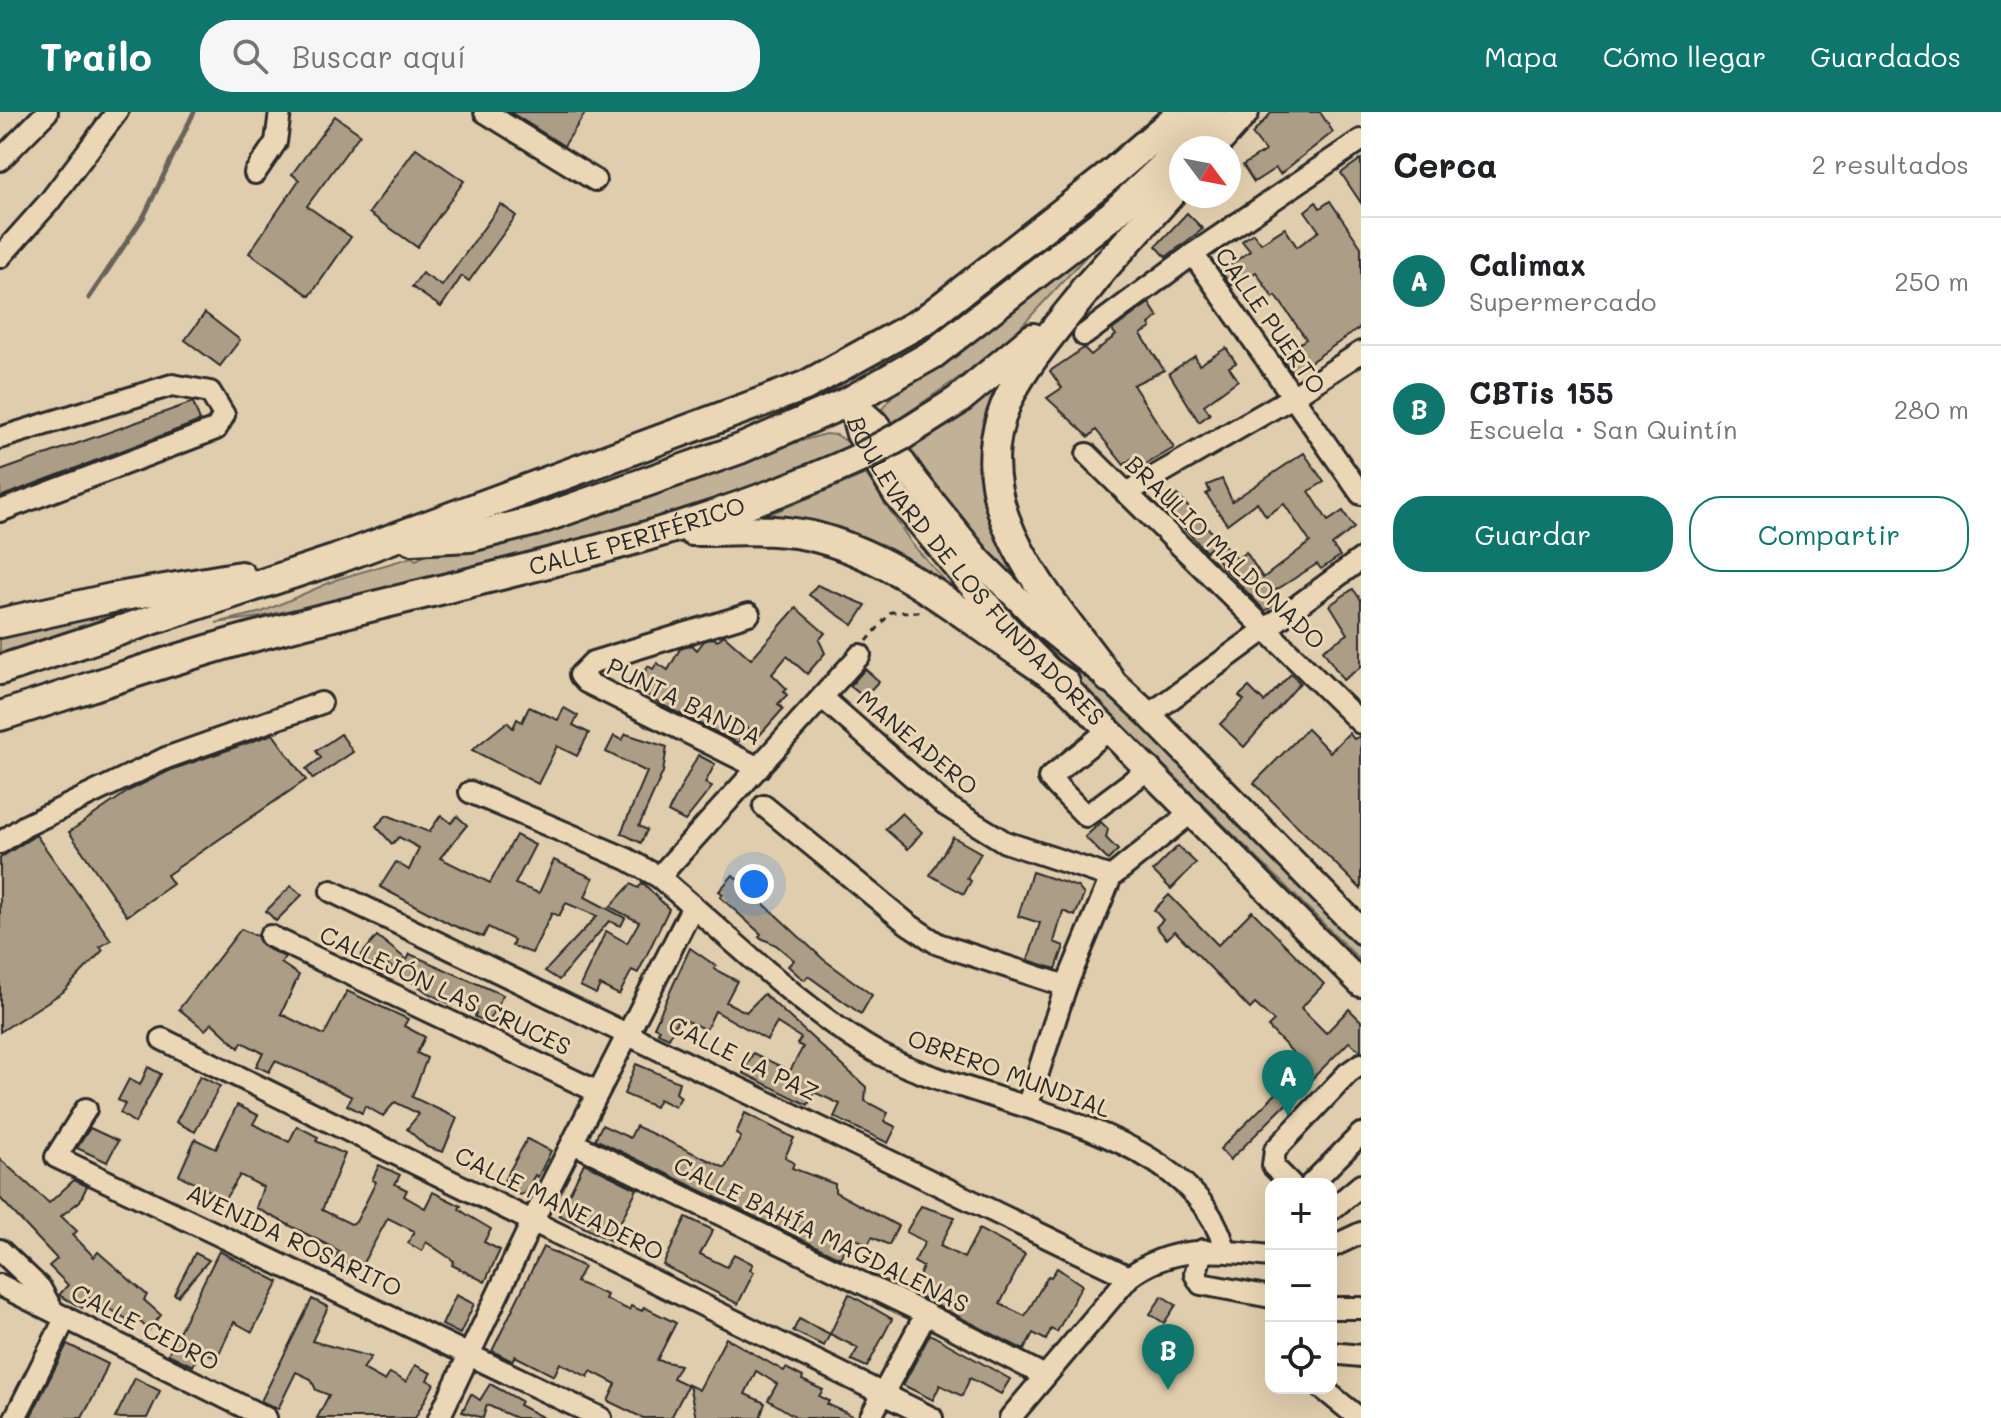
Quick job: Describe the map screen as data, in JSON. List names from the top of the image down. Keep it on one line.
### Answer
{"streets":{"highway":["CALLE PERIFÉRICO"],"main road":["BOULEVARD DE LOS FUNDADORES"],"street":["CALLE PUERTO","BRAULIO MALDONADO","PUNTA BANDA","MANEADERO","CALLEJÓN LAS CRUCES","CALLE LA PAZ","OBRERO MUNDIAL","CALLE MANEADERO","CALLE BAHÍA MAGDALENAS","AVENIDA ROSARITO","CALLE CEDRO"]},"north":"bottom right","page":{"header":"Trailo","search":"Buscar aquí","nav":["Mapa","Cómo llegar","Guardados"],"heading":["Cerca","2 resultados"],"list":[{"mark":"A","name":"Calimax","note":"Supermercado","value":"250 m"},{"mark":"B","name":"CBTis 155","note":"Escuela · San Quintín","value":"280 m"}],"buttons":["Guardar","Compartir"],"pins":["A","B"],"map_buttons":["+","−"]}}
